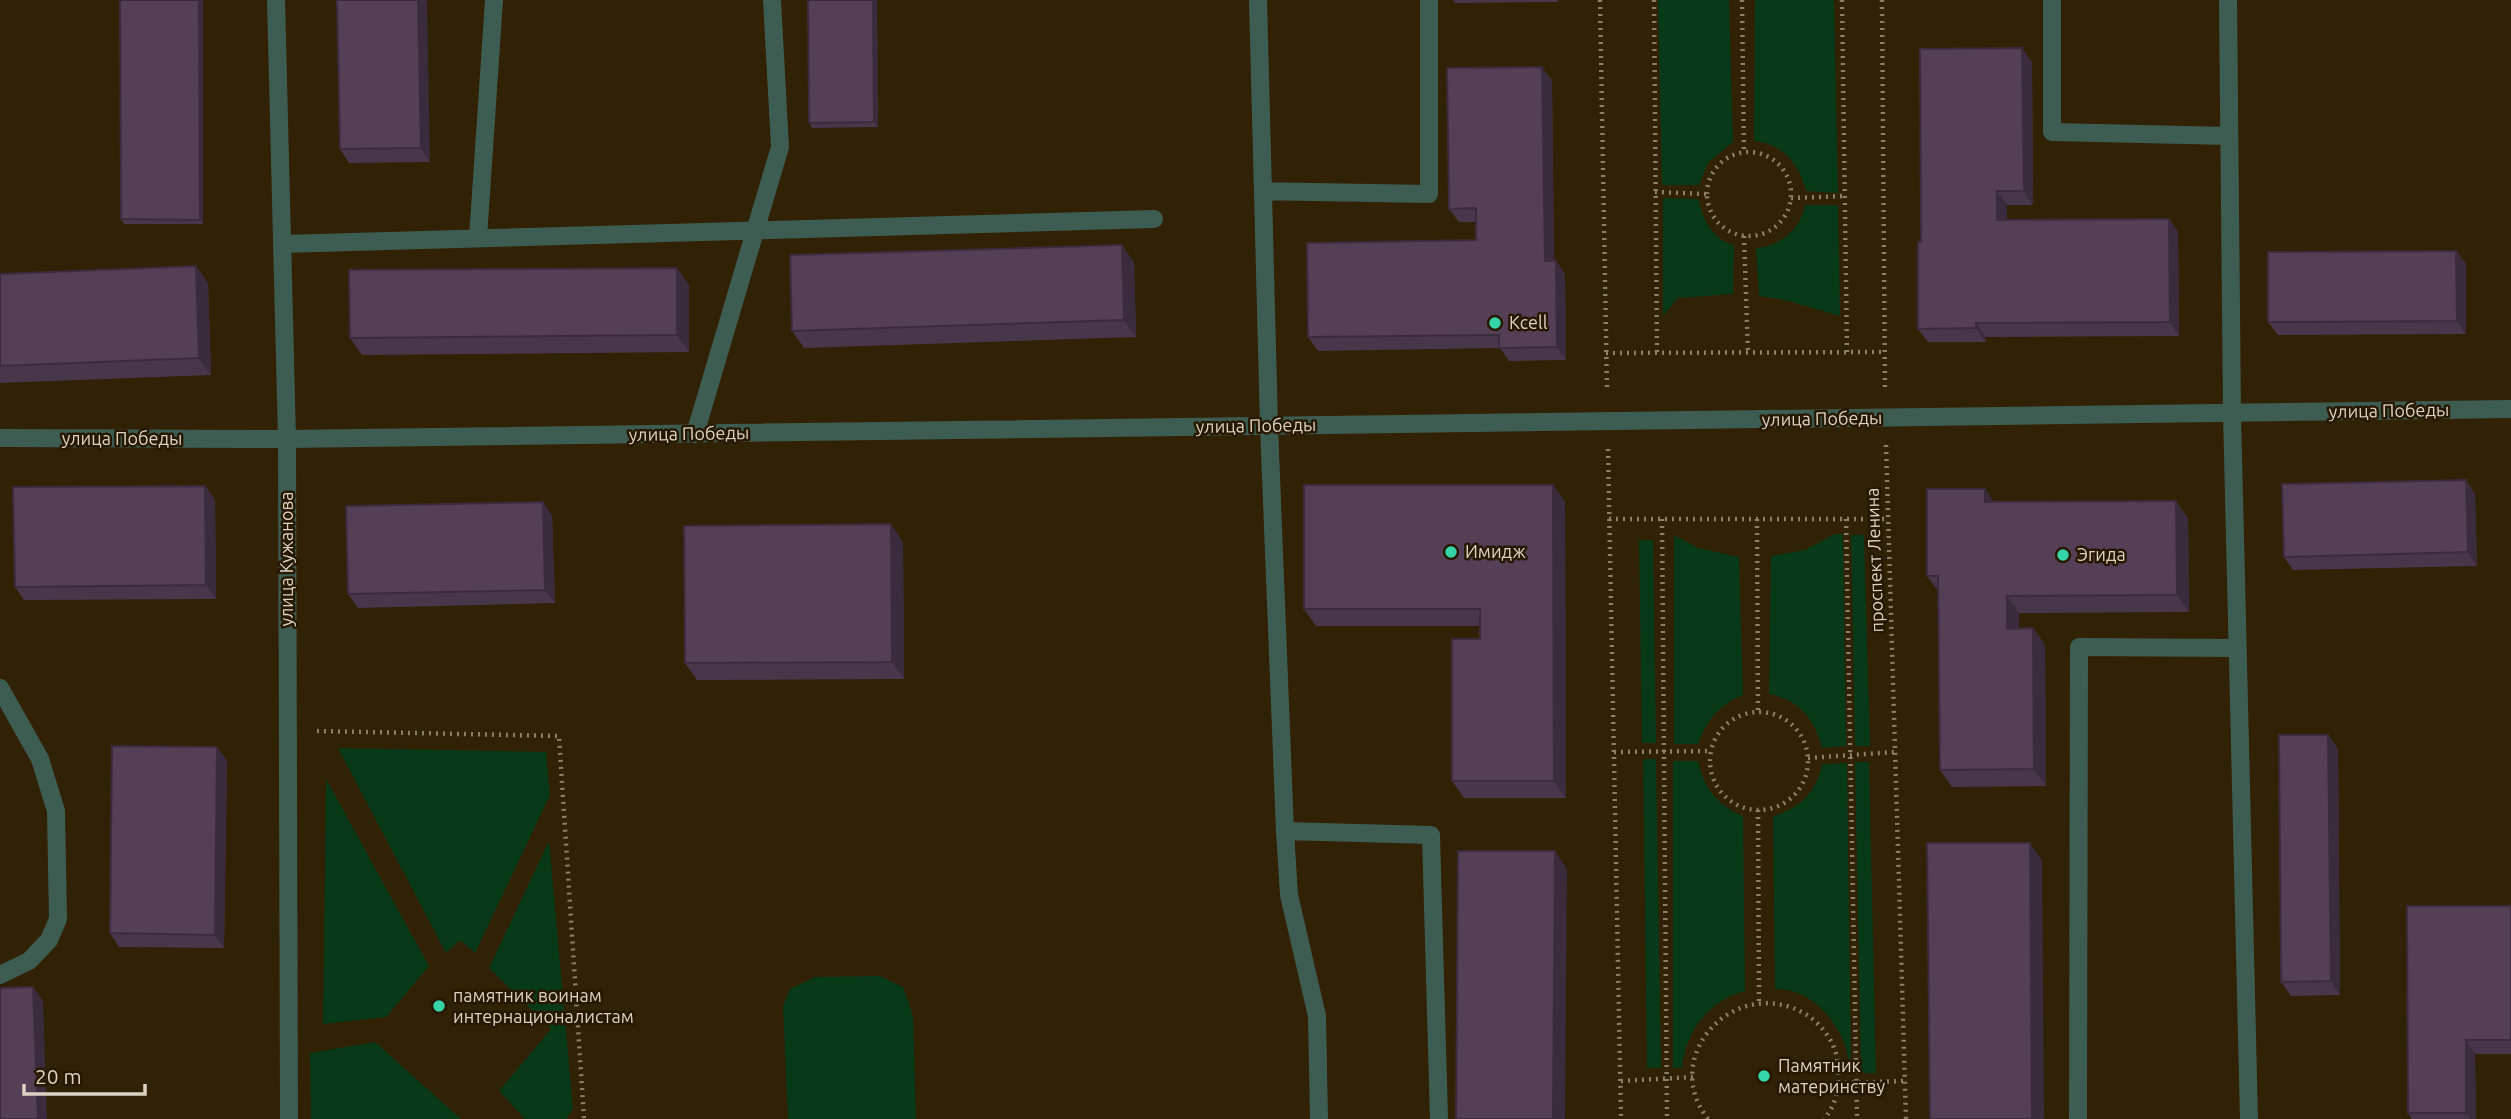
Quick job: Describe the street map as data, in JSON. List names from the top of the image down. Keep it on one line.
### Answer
{"streets":{"street":["улица Победы","улица Кужанова"],"path":["проспект Ленина"]},"crossings":[["улица Победы","улица Кужанова"],["улица Победы","проспект Ленина"]],"places":["Kcell","Имидж","Эгида","памятник воинам интернационалистам","Памятник материнству"],"scale_bar":"20 m"}
